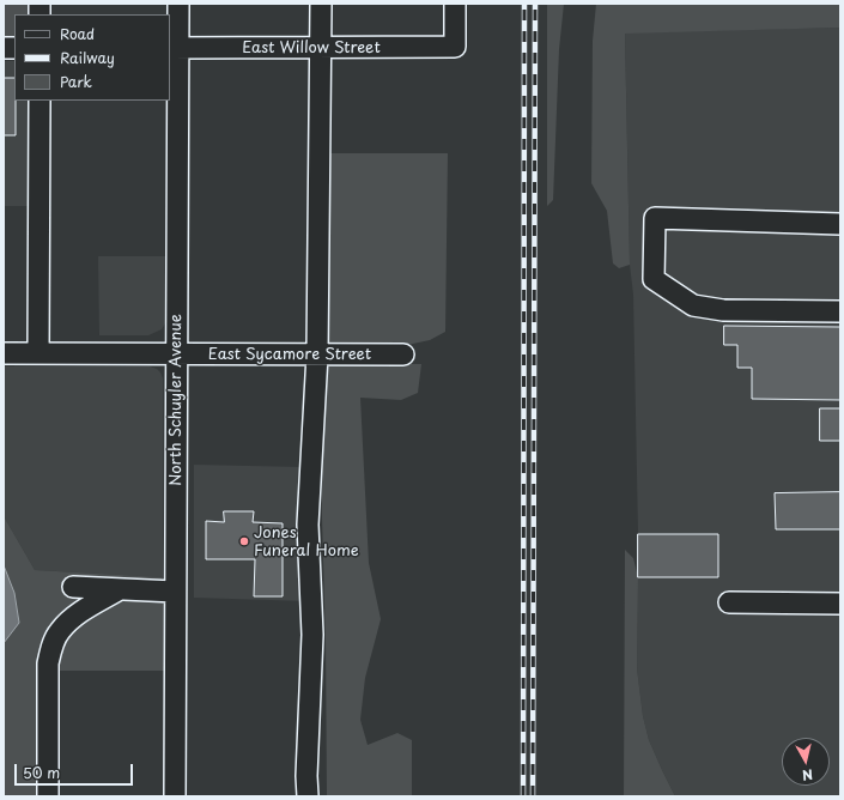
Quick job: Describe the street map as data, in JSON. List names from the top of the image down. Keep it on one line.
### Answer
{"streets":{"street":["East Willow Street","East Sycamore Street","North Schuyler Avenue"]},"crossings":[["East Willow Street","North Schuyler Avenue"],["East Sycamore Street","North Schuyler Avenue"]],"places":["Jones Funeral Home"],"legend":["Road","Railway","Park"],"scale_bar":"50 m","north":"bottom"}
